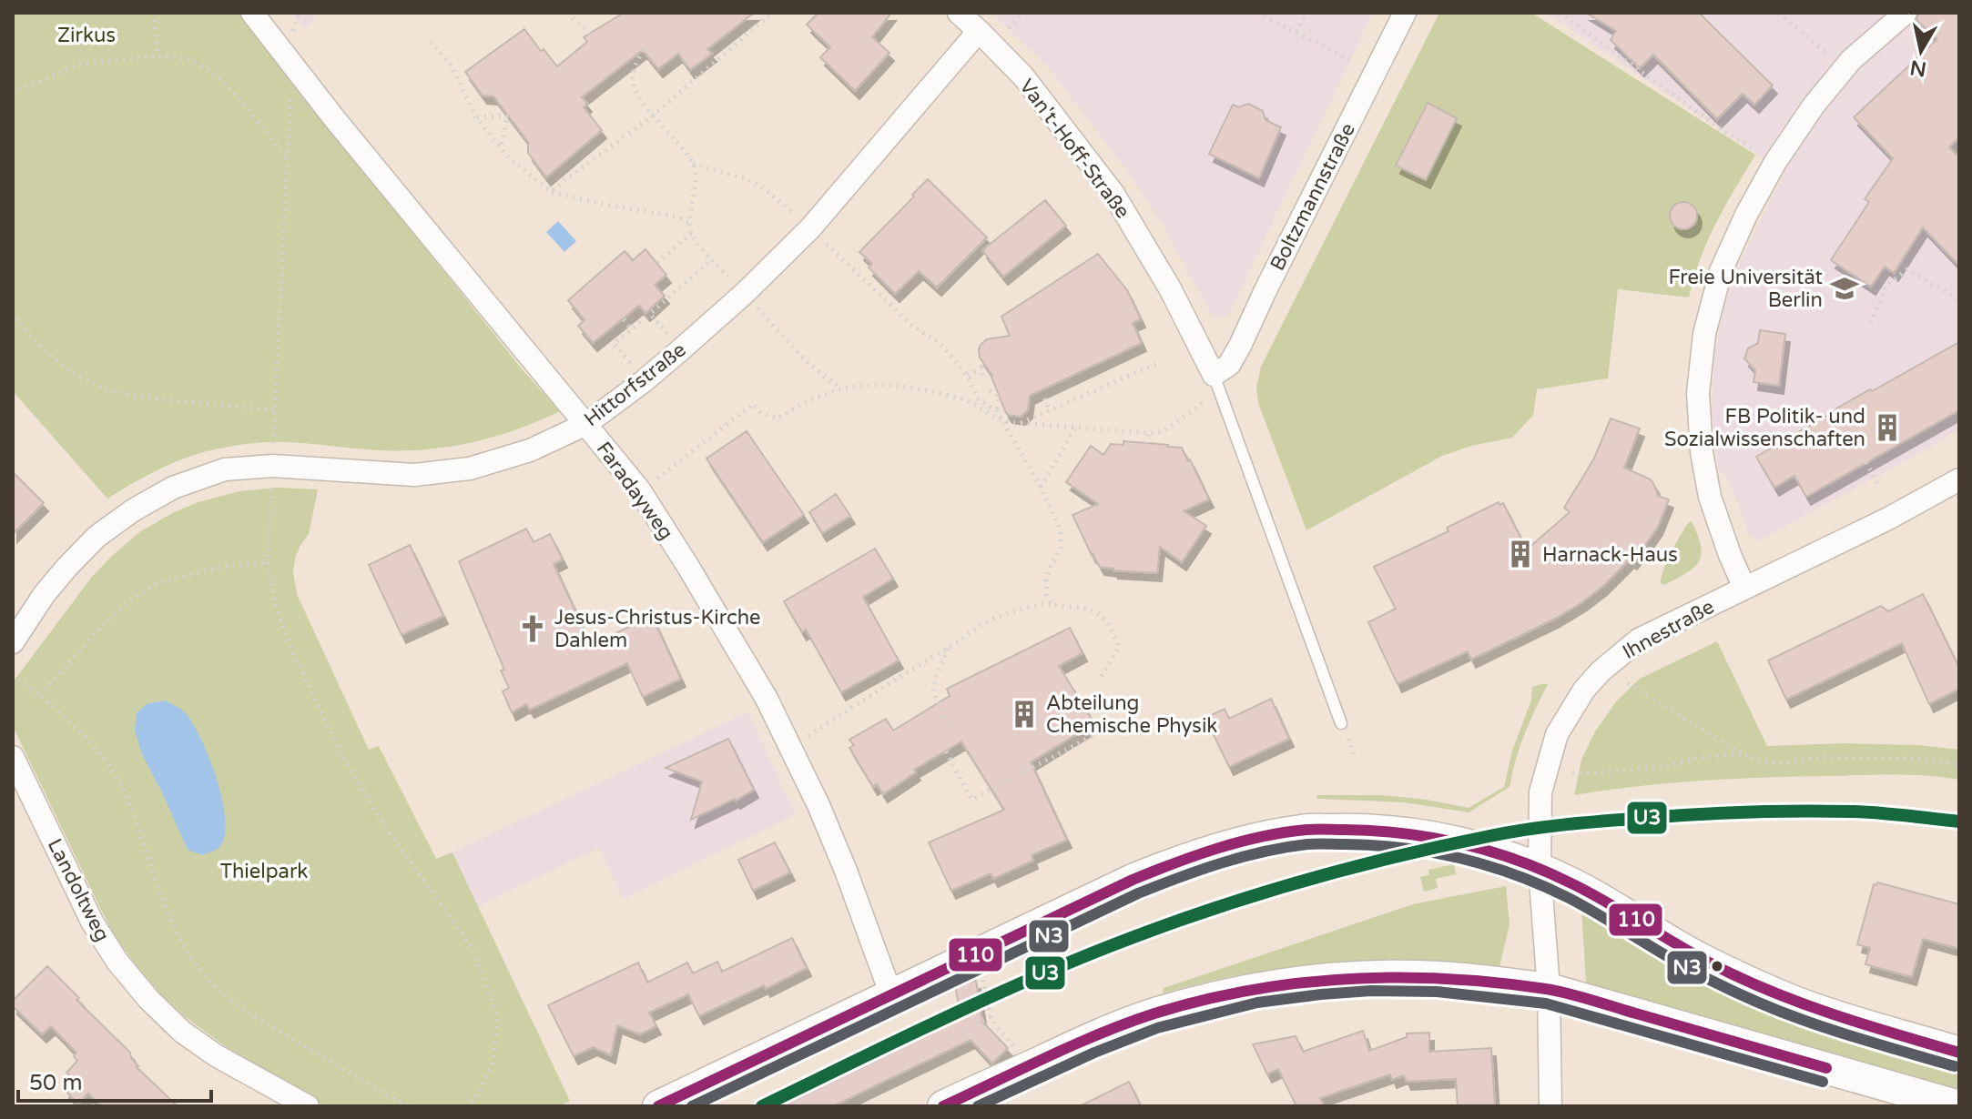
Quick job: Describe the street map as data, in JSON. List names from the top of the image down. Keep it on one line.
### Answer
{"streets":{"street":["Van't-Hoff-Straße","Boltzmannstraße","Hittorfstraße","Faradayweg","Ihnestraße","Landoltweg"]},"crossings":[["Van't-Hoff-Straße","Boltzmannstraße"],["Van't-Hoff-Straße","Hittorfstraße"],["Hittorfstraße","Faradayweg"]],"parks":["Zirkus","Thielpark"],"places":{"school or university":["Freie Universität Berlin"],"building":["FB Politik- und Sozialwissenschaften","Harnack-Haus","Abteilung Chemische Physik"],"church":["Jesus-Christus-Kirche Dahlem"]},"lines":["transit line U3","transit line 110","transit line N3"],"scale_bar":"50 m","north":"bottom"}
